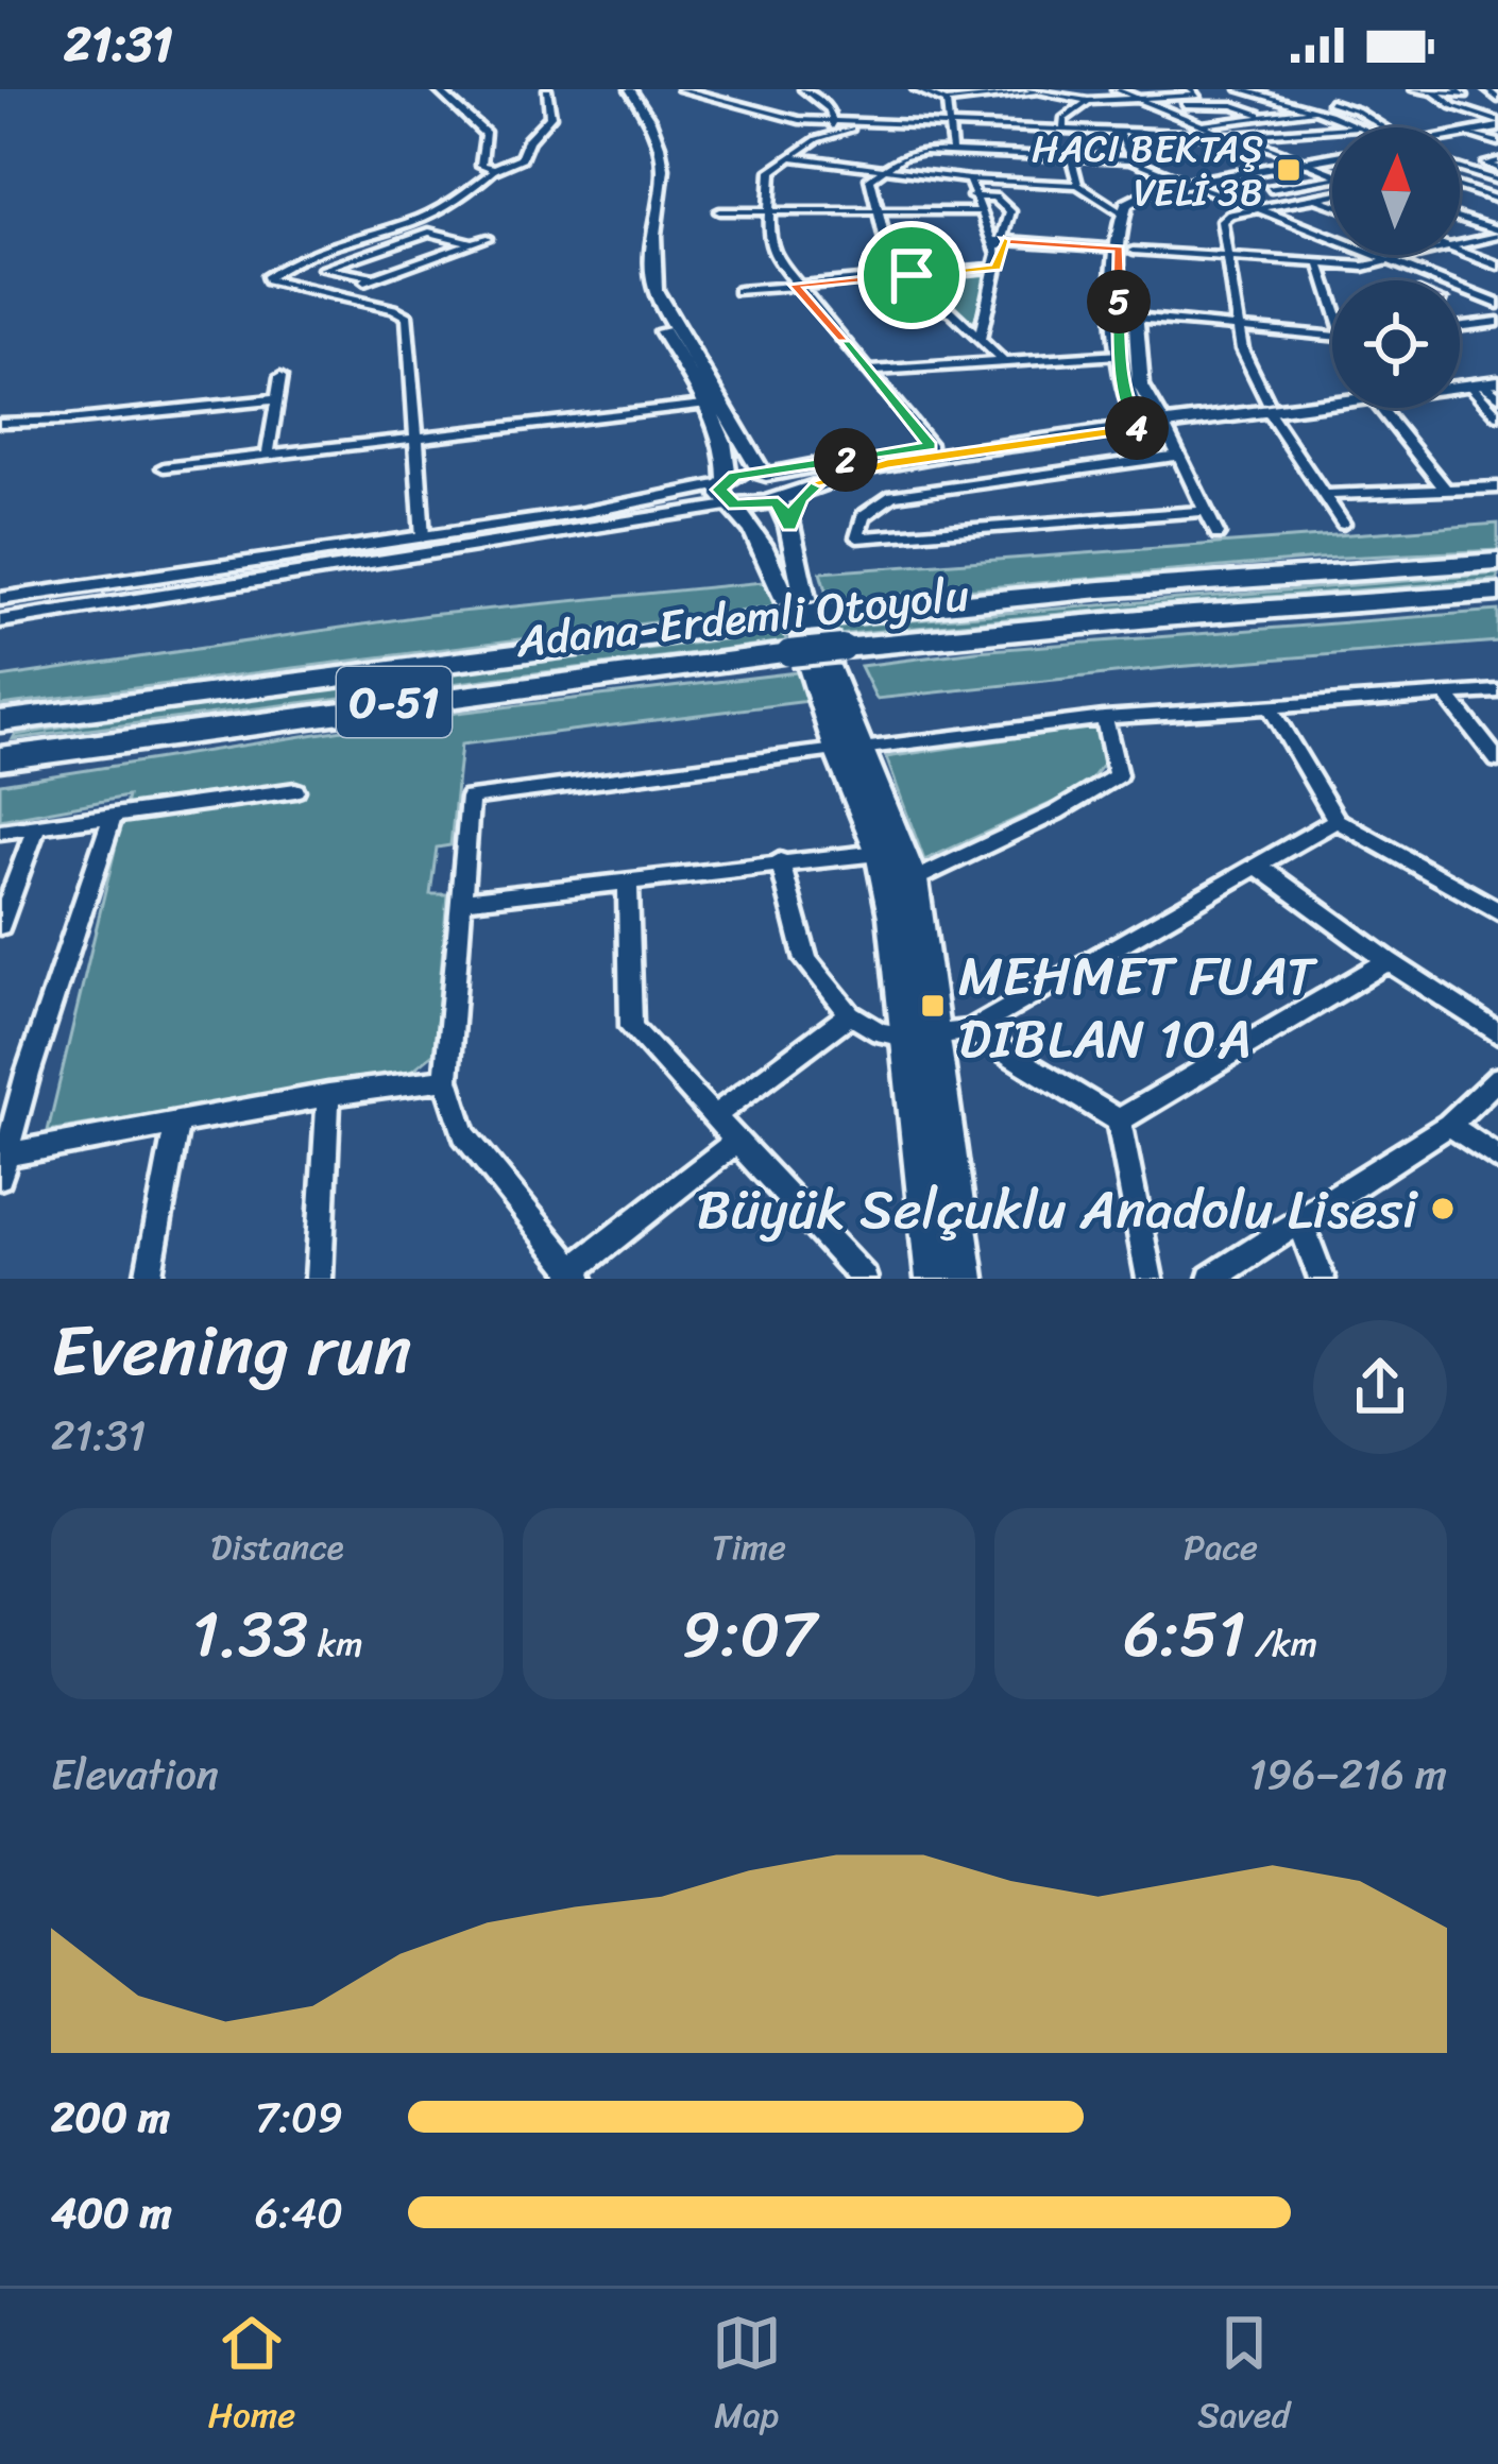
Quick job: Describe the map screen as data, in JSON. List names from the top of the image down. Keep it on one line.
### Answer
{"streets":{"highway":["Adana-Erdemli Otoyolu","O-51"]},"places":{"transit":["HACI BEKTAŞ VELİ 3B","MEHMET FUAT DIBLAN 10A"],"other":["Büyük Selçuklu Anadolu Lisesi"]},"north":"top","page":{"status":"21:31","pins":["5","4","2"],"heading":["Evening run","21:31"],"stats":[["Distance","1.33 km"],["Time","9:07"],["Pace","6:51 /km"]],"chart":["Elevation","196–216 m"],"list":[{"name":"200 m","note":"7:09"},{"name":"400 m","note":"6:40"}],"tabs":["Home","Map","Saved"]}}
